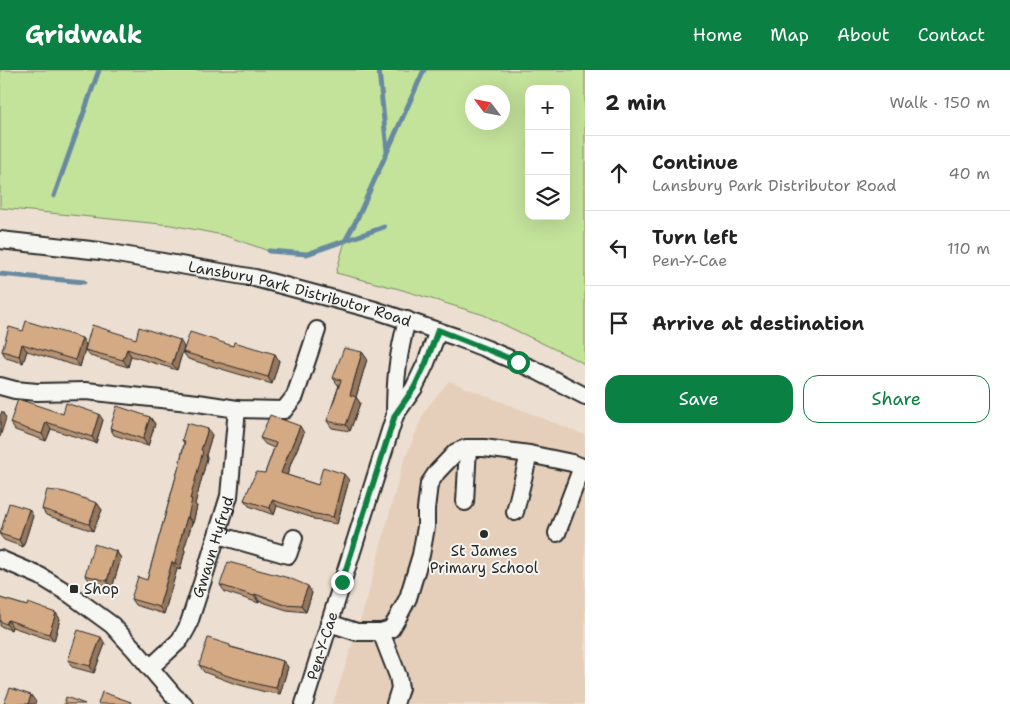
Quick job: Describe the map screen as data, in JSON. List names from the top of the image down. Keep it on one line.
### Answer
{"streets":{"street":["Lansbury Park Distributor Road","Gwaun Hyfryd","Pen-Y-Cae"]},"crossings":[["Lansbury Park Distributor Road","Pen-Y-Cae"]],"places":{"other":["St James Primary School"],"transit":["Shop"]},"north":"top left","page":{"header":"Gridwalk","nav":["Home","Map","About","Contact"],"heading":["2 min","Walk · 150 m"],"map_buttons":["+","−"],"list":[["Continue","Lansbury Park Distributor Road","40 m"],["Turn left","Pen-Y-Cae","110 m"],"Arrive at destination"],"buttons":["Save","Share"]}}
